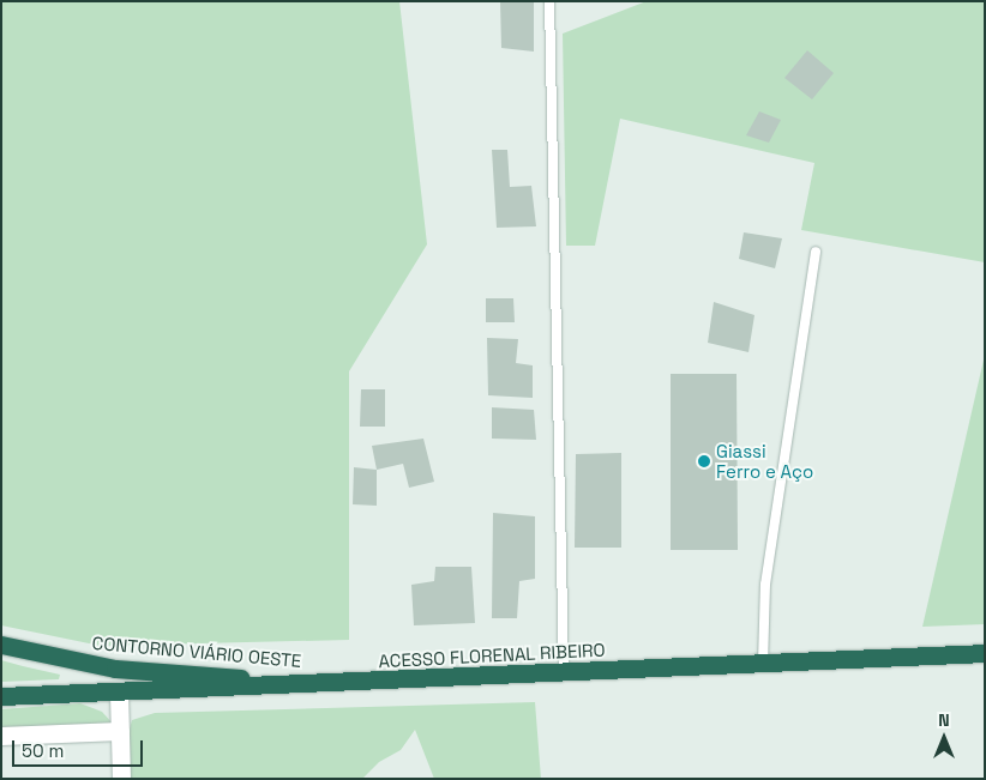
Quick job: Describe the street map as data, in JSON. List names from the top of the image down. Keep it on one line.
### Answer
{"streets":{"highway":["CONTORNO VIÁRIO OESTE","ACESSO FLORENAL RIBEIRO"]},"crossings":[["CONTORNO VIÁRIO OESTE","ACESSO FLORENAL RIBEIRO"]],"places":["Giassi Ferro e Aço"],"scale_bar":"50 m","north":"top"}
